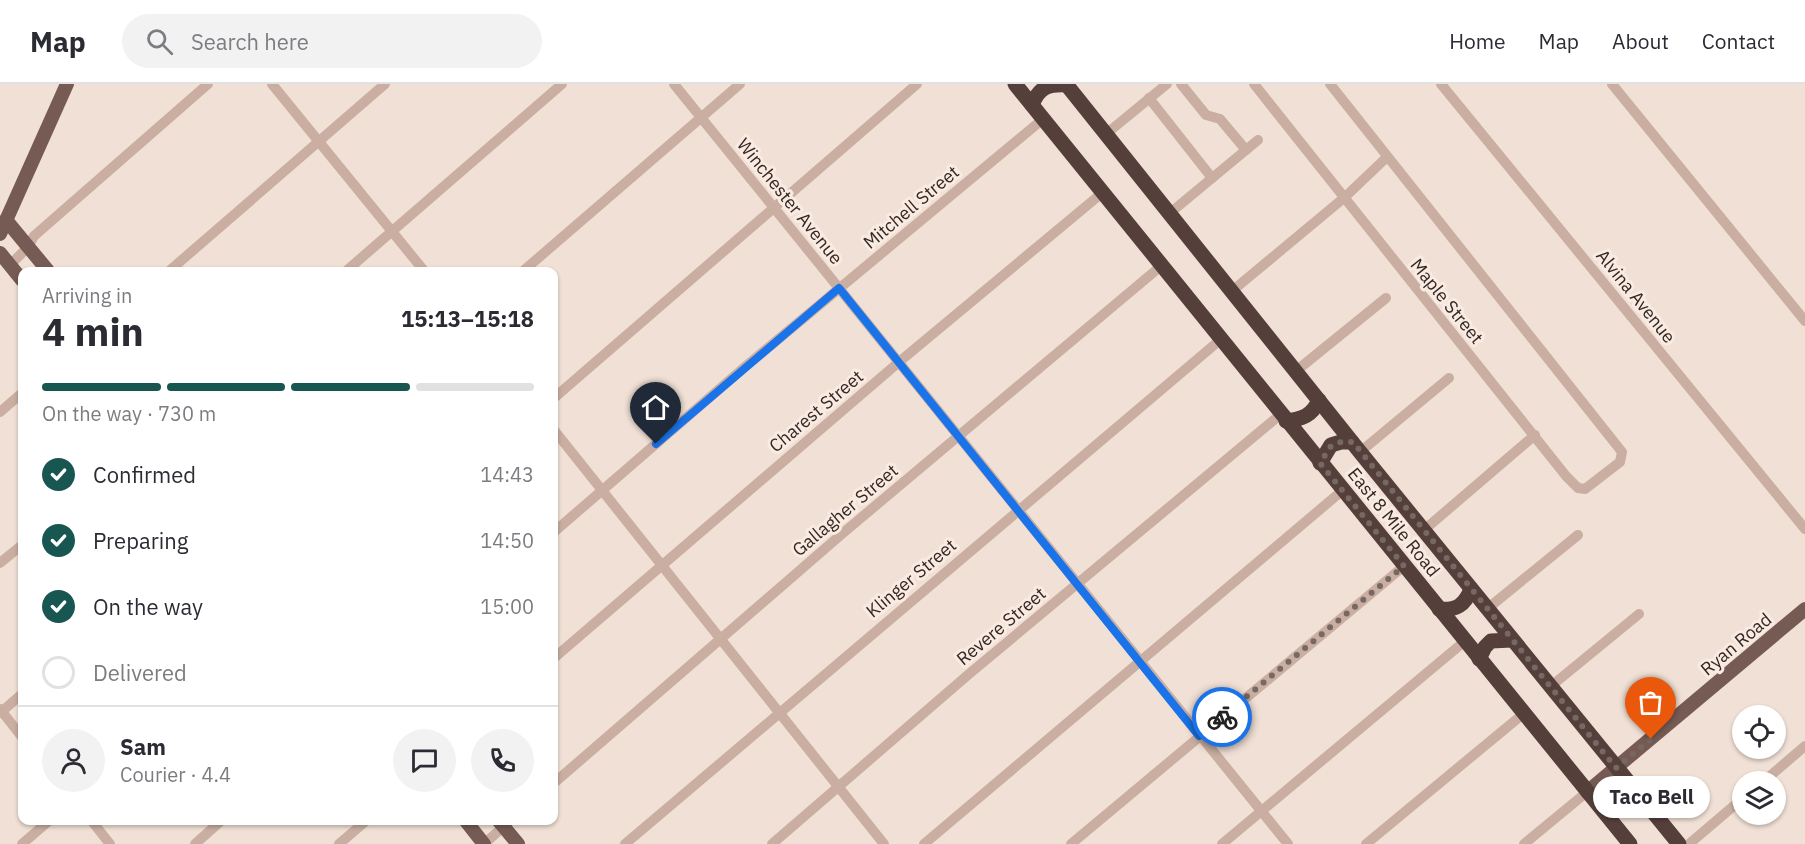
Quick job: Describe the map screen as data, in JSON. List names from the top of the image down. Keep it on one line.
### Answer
{"streets":{"highway":["East 8 Mile Road"],"main road":["Ryan Road"],"street":["Winchester Avenue","Mitchell Street","Alvina Avenue","Maple Street","Charest Street","Gallagher Street","Klinger Street","Revere Street"]},"crossings":[["Winchester Avenue","Mitchell Street"],["Winchester Avenue","Charest Street"],["Winchester Avenue","Gallagher Street"],["Winchester Avenue","Klinger Street"],["Winchester Avenue","Revere Street"],["Mitchell Street","East 8 Mile Road"],["Charest Street","East 8 Mile Road"],["Gallagher Street","East 8 Mile Road"],["East 8 Mile Road","Klinger Street"],["East 8 Mile Road","Revere Street"],["East 8 Mile Road","Ryan Road"]],"places":["Taco Bell"],"page":{"header":"Map","search":"Search here","nav":["Home","Map","About","Contact"],"heading":["4 min","Arriving in","15:13–15:18"],"panel":["Sam","Courier · 4.4"],"bar":"On the way · 730 m","list":[["Confirmed","14:43"],["Preparing","14:50"],["On the way","15:00"],"Delivered"],"bubble":"Taco Bell"}}
